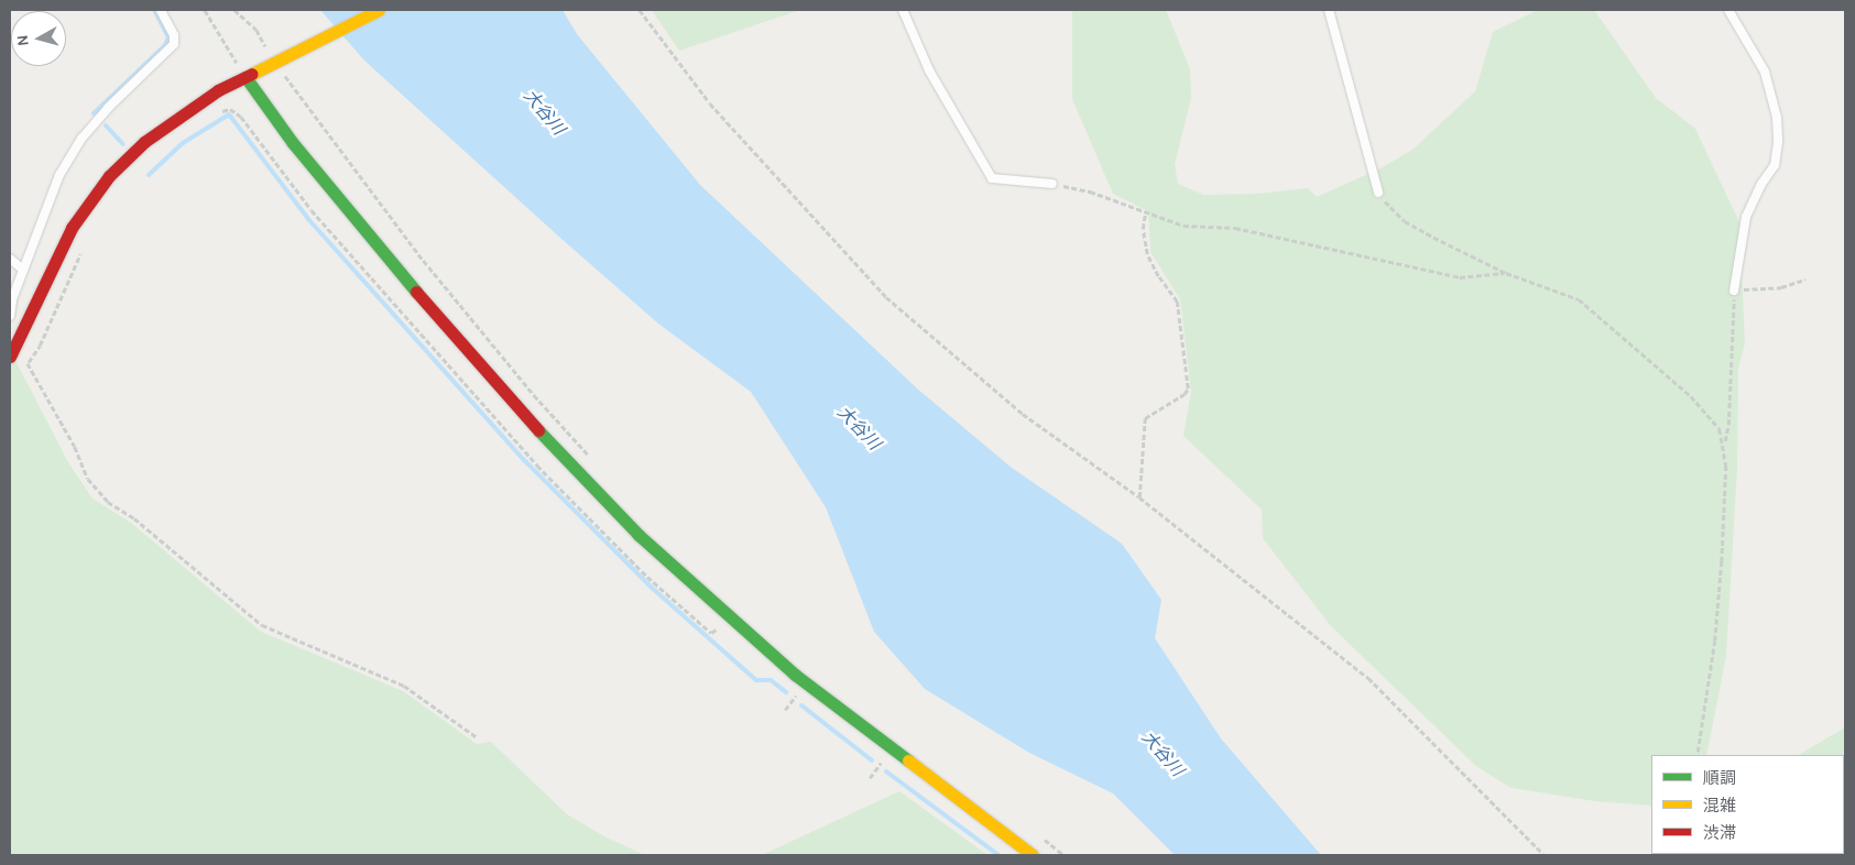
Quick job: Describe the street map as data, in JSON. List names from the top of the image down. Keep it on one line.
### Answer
{"water":["大谷川"],"legend":["順調","混雑","渋滞"],"north":"left"}
